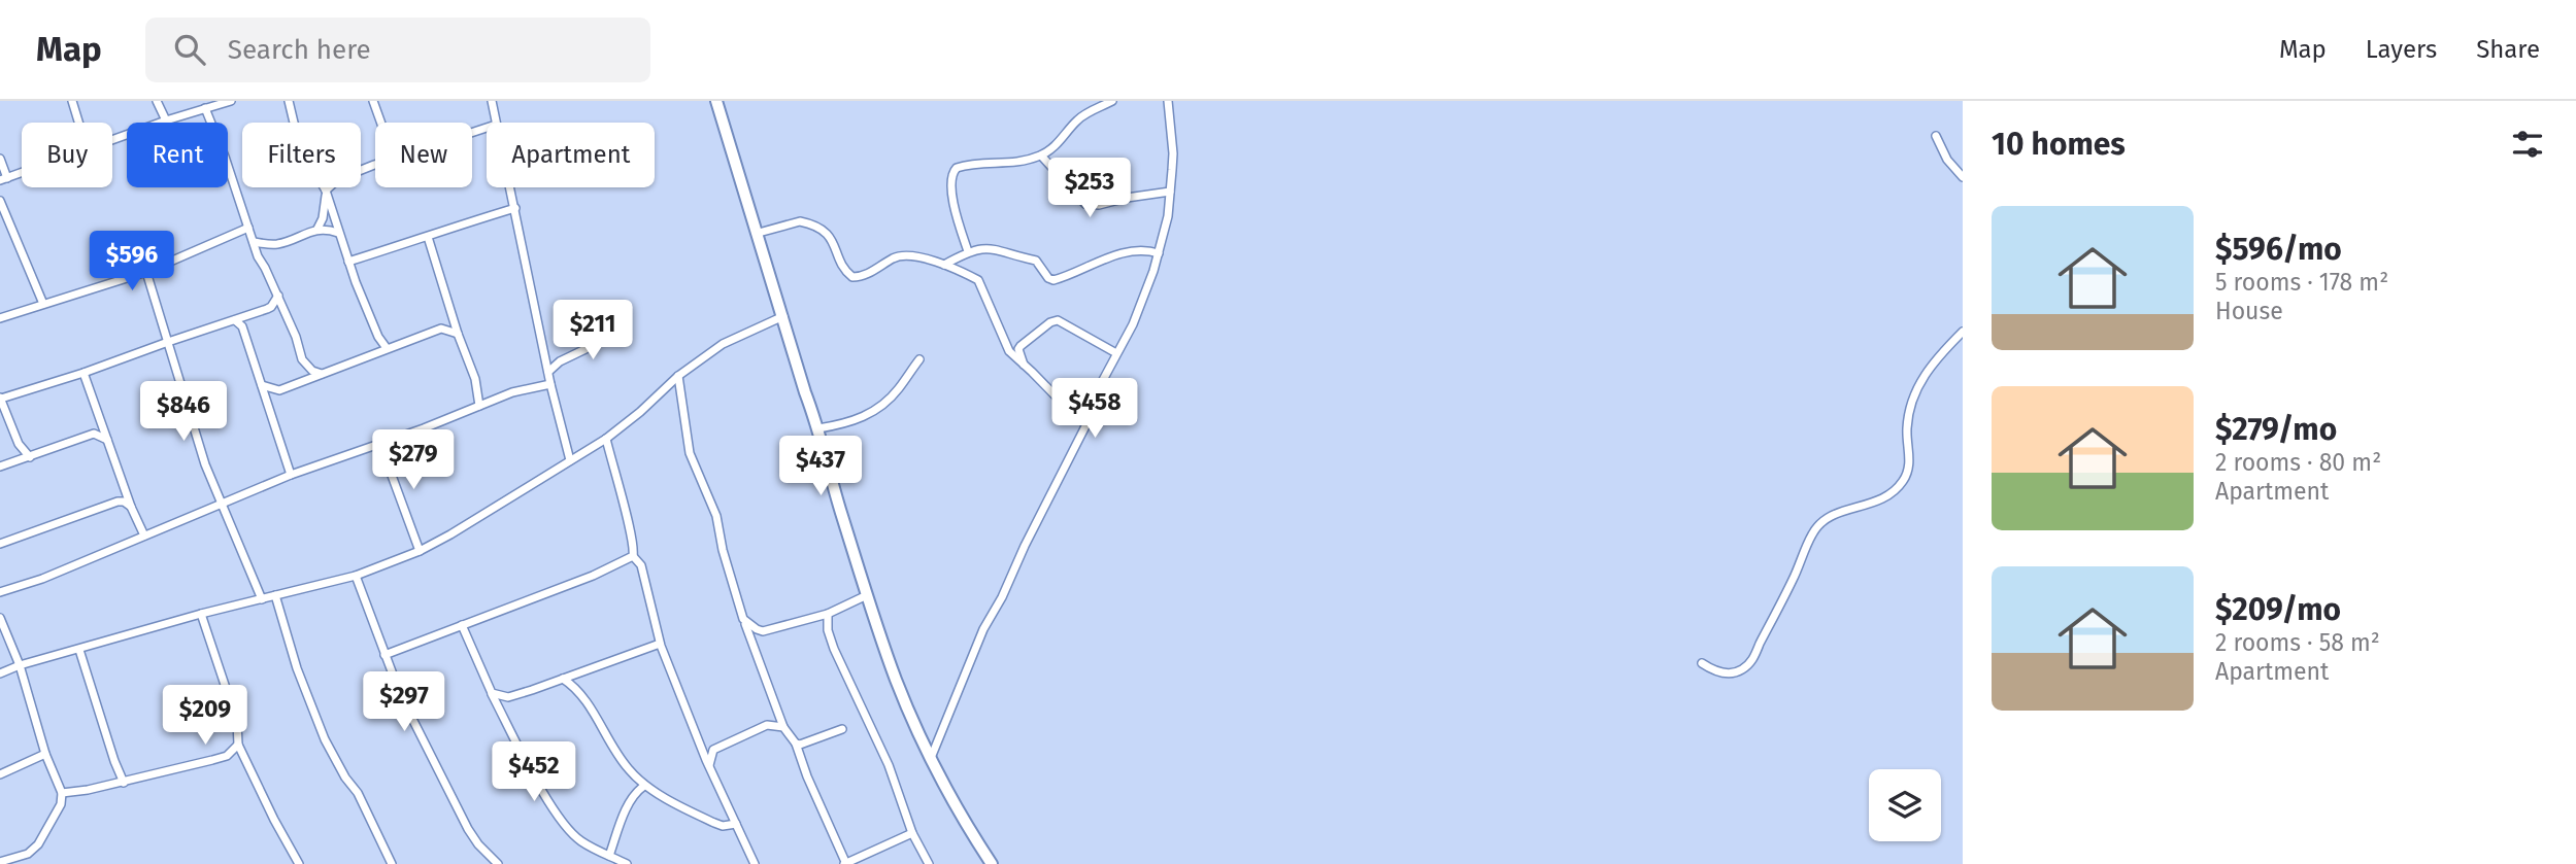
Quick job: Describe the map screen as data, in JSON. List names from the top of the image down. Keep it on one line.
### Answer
{"page":{"header":"Map","search":"Search here","nav":["Map","Layers","Share"],"heading":"10 homes","chip":["Buy","Rent","Filters","New","Apartment"],"price":["$253","$596","$211","$458","$846","$279","$437","$297","$209","$452"],"list":[{"name":"$596/mo","note":"5 rooms · 178 m² · House"},{"name":"$279/mo","note":"2 rooms · 80 m² · Apartment"},{"name":"$209/mo","note":"2 rooms · 58 m² · Apartment"}]}}
